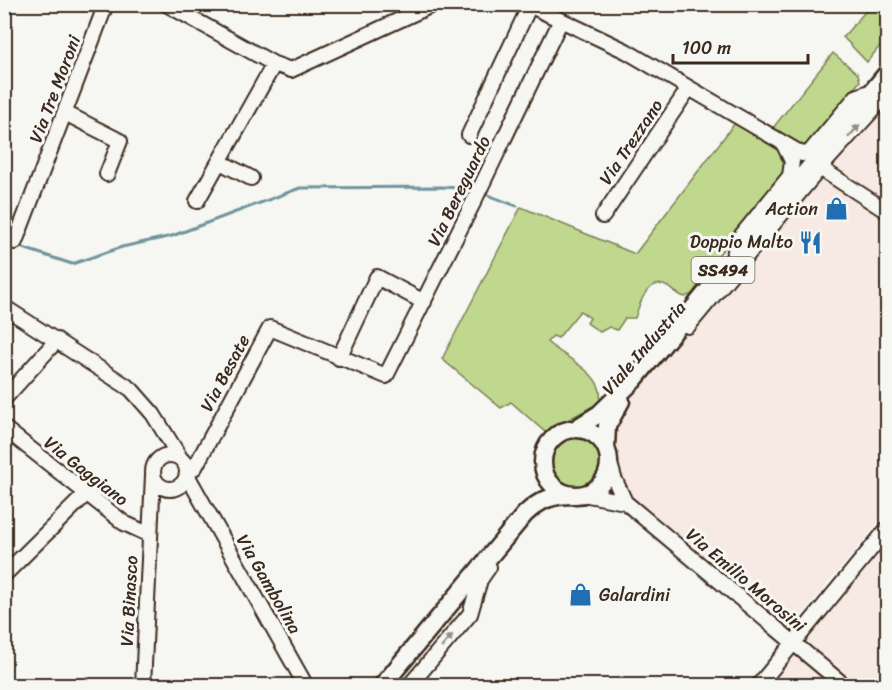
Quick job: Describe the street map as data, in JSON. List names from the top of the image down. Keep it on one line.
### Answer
{"streets":{"main road":["SS494","Viale Industria"],"street":["Via Tre Moroni","Via Trezzano","Via Bereguardo","Via Besate","Via Gaggiano","Via Emilio Morosini","Via Gambolina","Via Binasco"]},"crossings":[["Via Bereguardo","Via Besate"],["SS494","Viale Industria"],["Viale Industria","Via Emilio Morosini"],["Via Besate","Via Gambolina"],["Via Besate","Via Binasco"],["Via Gaggiano","Via Binasco"],["Via Gambolina","Via Binasco"]],"places":{"shop":["Action","Galardini"],"restaurant":["Doppio Malto"]},"scale_bar":"100 m"}
